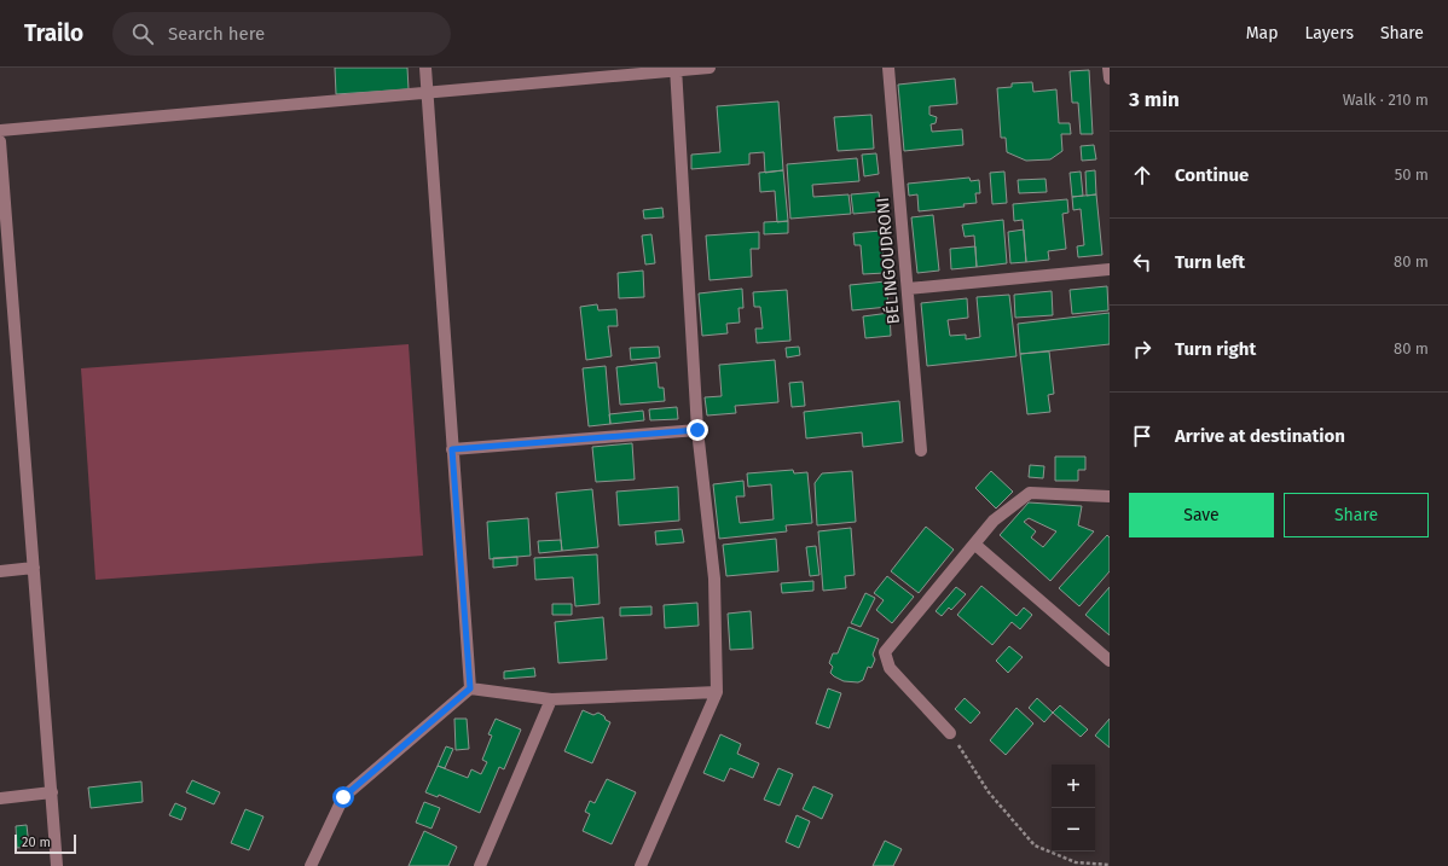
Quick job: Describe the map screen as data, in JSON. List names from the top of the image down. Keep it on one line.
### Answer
{"streets":{"street":["BÉLINGOUDRONI"]},"scale_bar":"20 m","page":{"header":"Trailo","search":"Search here","nav":["Map","Layers","Share"],"heading":["3 min","Walk · 210 m"],"list":[["Continue","50 m"],["Turn left","80 m"],["Turn right","80 m"],"Arrive at destination"],"buttons":["Save","Share"],"map_buttons":["+","−"],"scale":"20 m"}}
